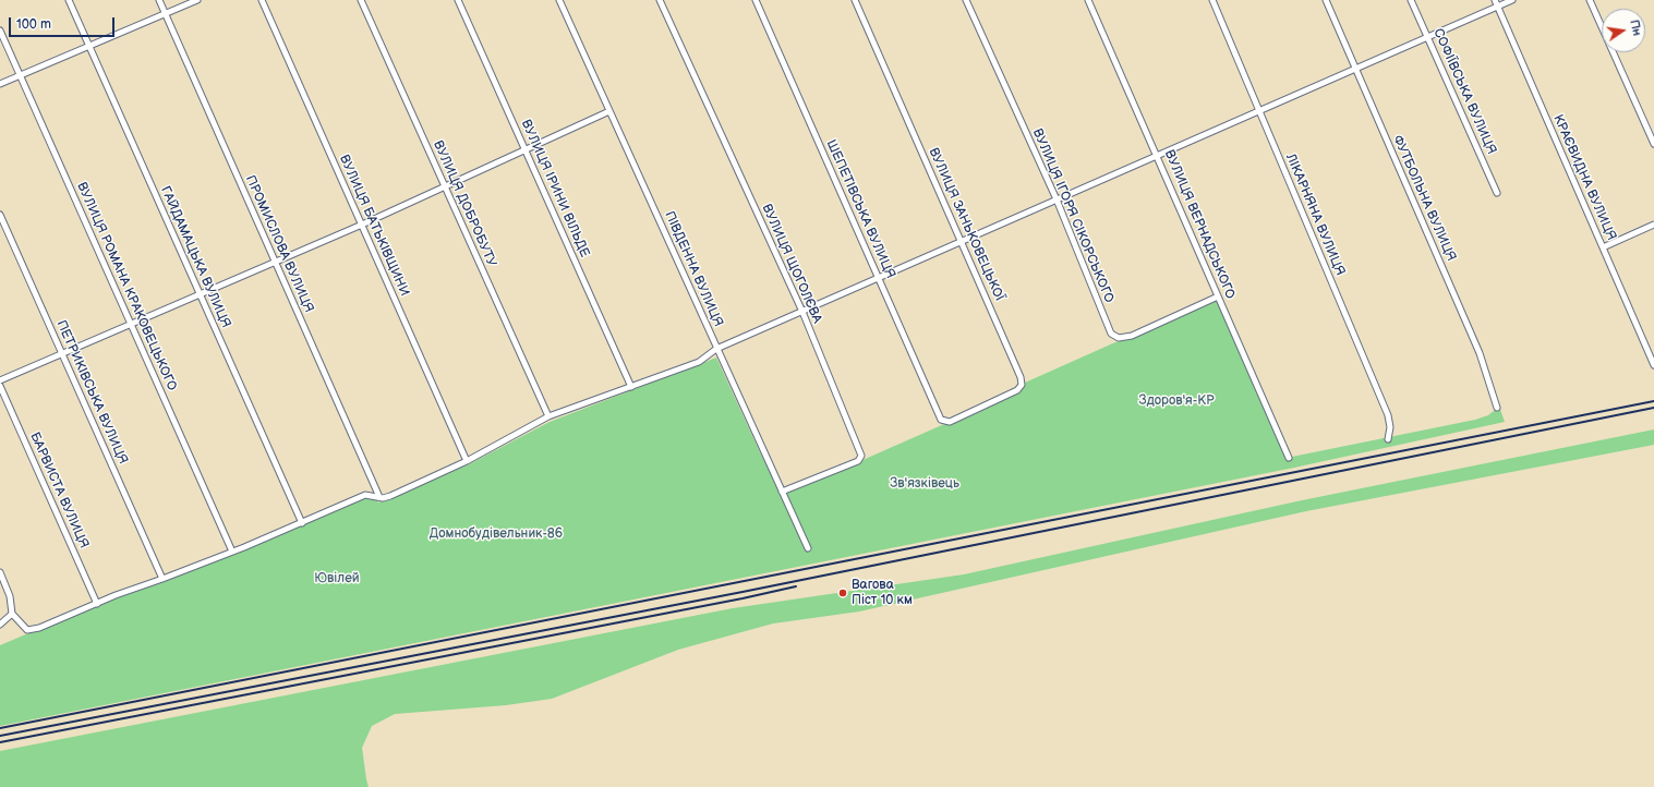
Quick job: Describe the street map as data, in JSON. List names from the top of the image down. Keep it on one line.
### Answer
{"streets":{"street":["СОФІЇВСЬКА ВУЛИЦЯ","КРАЄВИДНА ВУЛИЦЯ","ВУЛИЦЯ ІРИНИ ВІЛЬДЕ","ФУТБОЛЬНА ВУЛИЦЯ","ВУЛИЦЯ ДОБРОБУТУ","ШЕПЕТІВСЬКА ВУЛИЦЯ","ЛІКАРНЯНА ВУЛИЦЯ","ВУЛИЦЯ ІГОРЯ СІКОРСЬКОГО","ВУЛИЦЯ ЗАНЬКОВЕЦЬКОЇ","ВУЛИЦЯ ВЕРНАДСЬКОГО","ВУЛИЦЯ БАТЬКІВЩИНИ","ПРОМИСЛОВА ВУЛИЦЯ","ГАЙДАМАЦЬКА ВУЛИЦЯ","ВУЛИЦЯ ЩОГОЛЄВА","ПІВДЕННА ВУЛИЦЯ","ВУЛИЦЯ РОМАНА КРАКОВЕЦЬКОГО","ПЕТРИКІВСЬКА ВУЛИЦЯ","БАРВИСТА ВУЛИЦЯ"]},"crossings":[["ШЕПЕТІВСЬКА ВУЛИЦЯ","ВУЛИЦЯ ЗАНЬКОВЕЦЬКОЇ"],["ВУЛИЦЯ ІГОРЯ СІКОРСЬКОГО","ВУЛИЦЯ ВЕРНАДСЬКОГО"],["ВУЛИЦЯ ЩОГОЛЄВА","ПІВДЕННА ВУЛИЦЯ"]],"parks":["Здоров'я-КР","Зв'язківець","Домнобудівельник-86","Ювілей"],"places":["Вагова Піст 10 км"],"scale_bar":"100 m","north":"right"}
